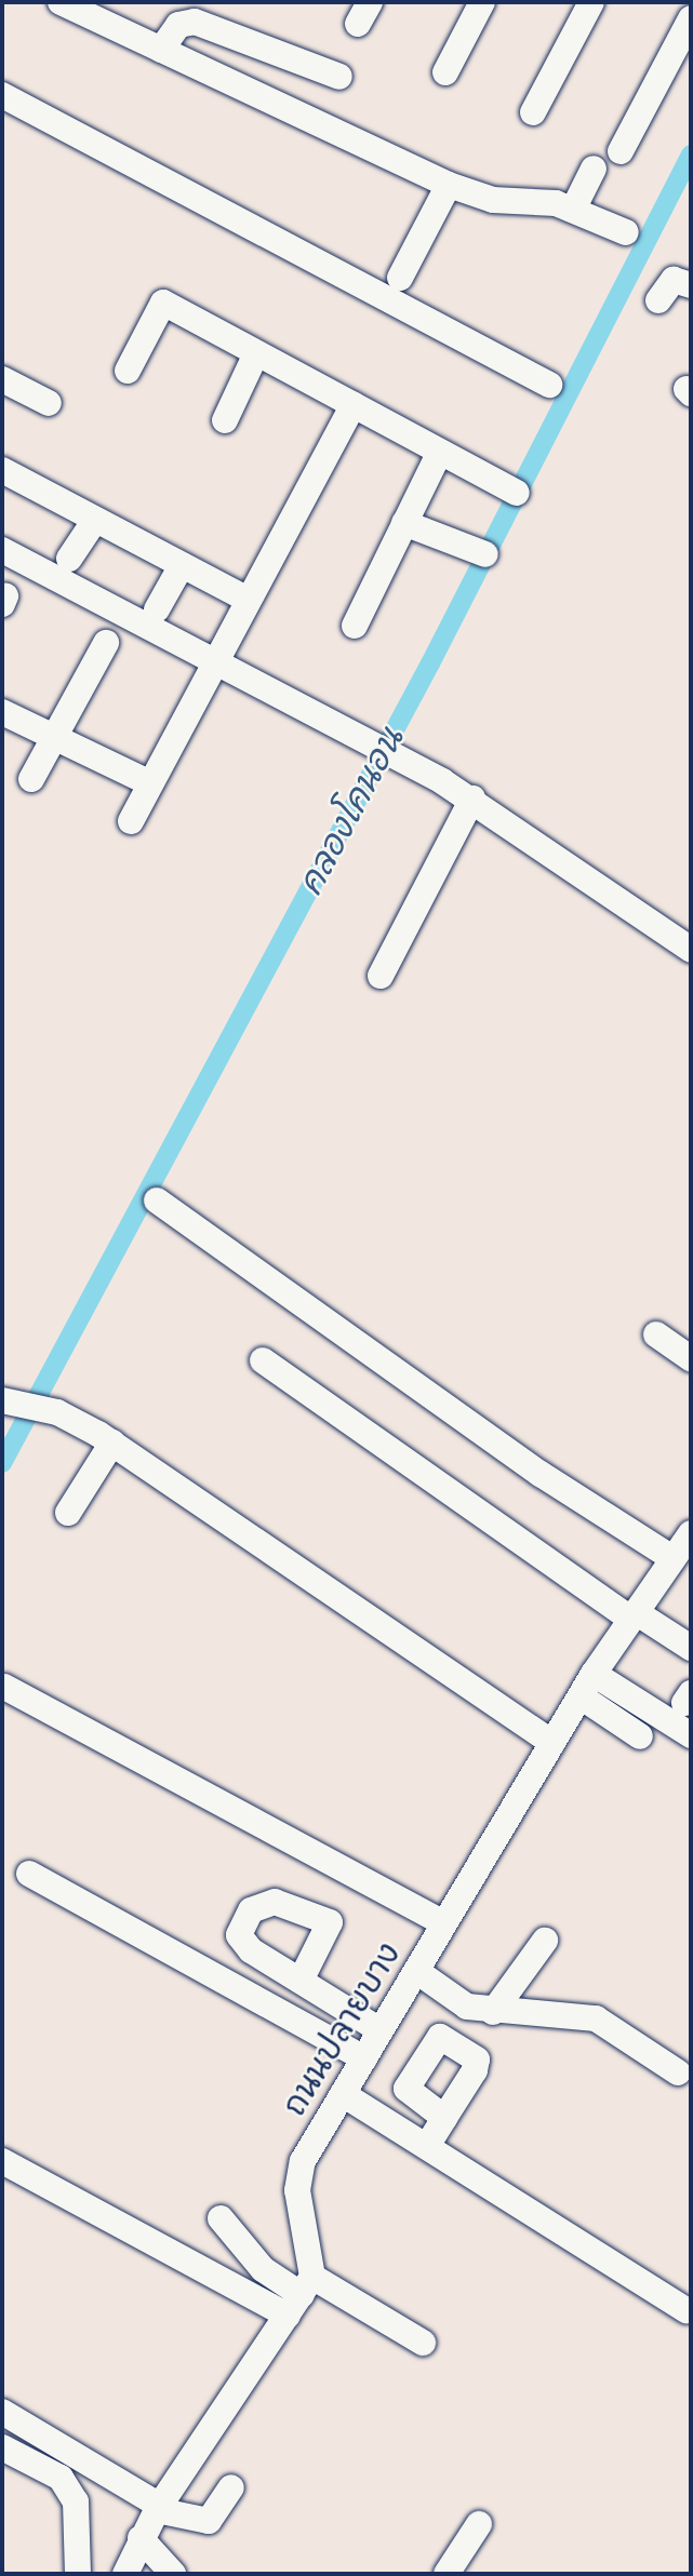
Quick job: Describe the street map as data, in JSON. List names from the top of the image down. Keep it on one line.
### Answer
{"streets":{"street":["ถนนปลายบาง"]},"water":["คลองโคนอน"]}
